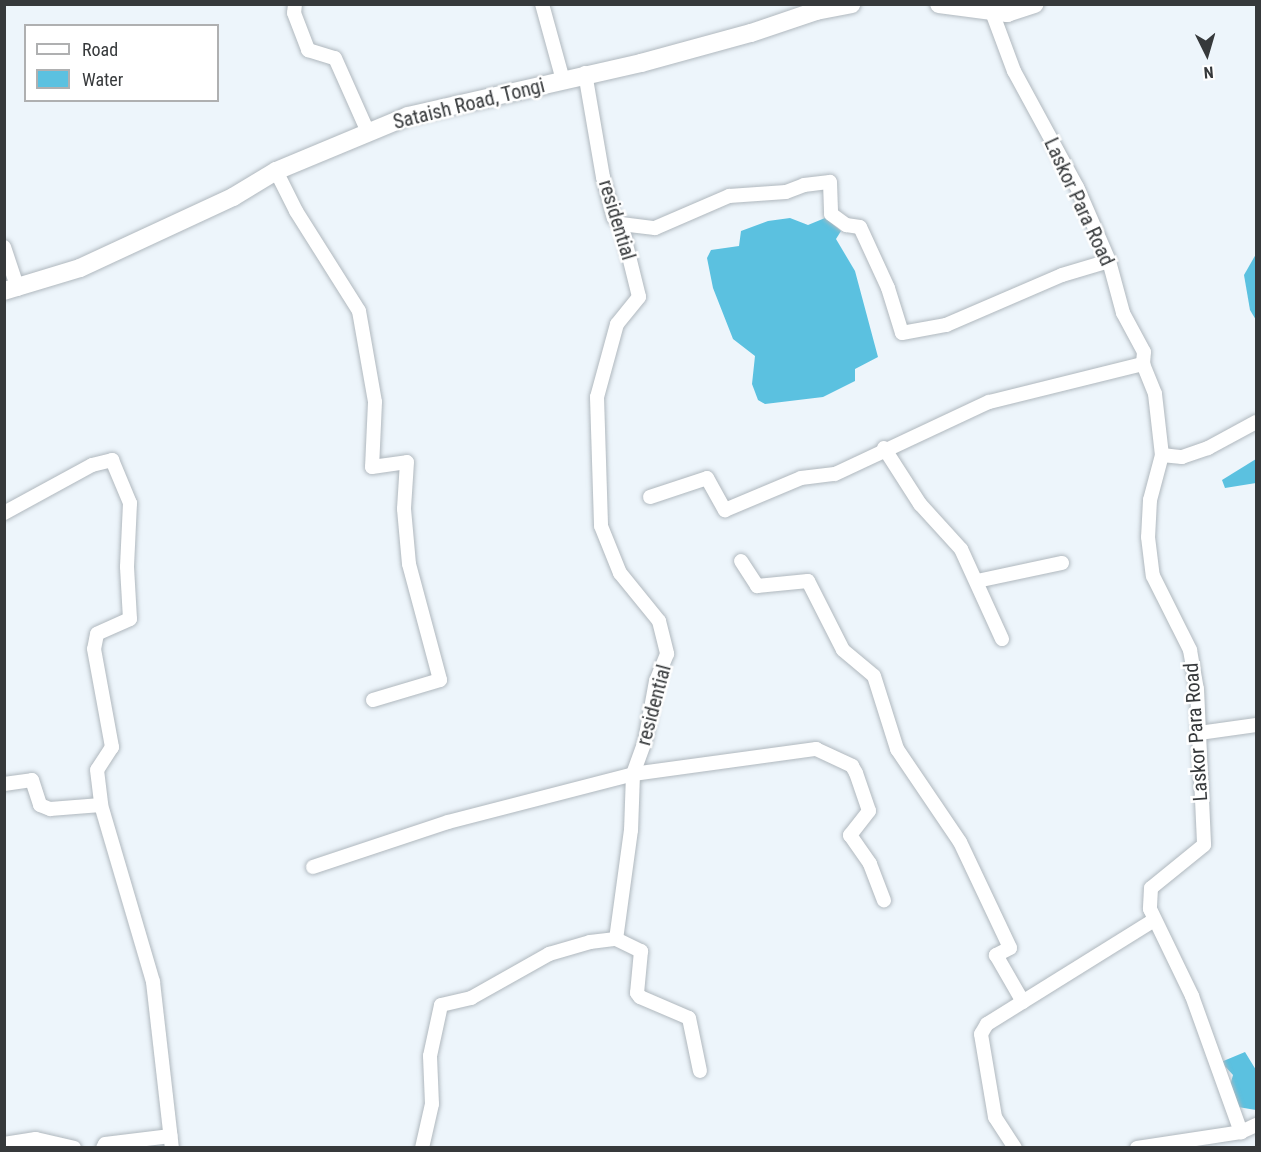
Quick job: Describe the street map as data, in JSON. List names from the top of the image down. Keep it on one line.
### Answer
{"streets":{"street":["Sataish Road, Tongi","Laskor Para Road","residential"]},"crossings":[["Sataish Road, Tongi","residential"]],"legend":["Road","Water"],"north":"bottom"}
